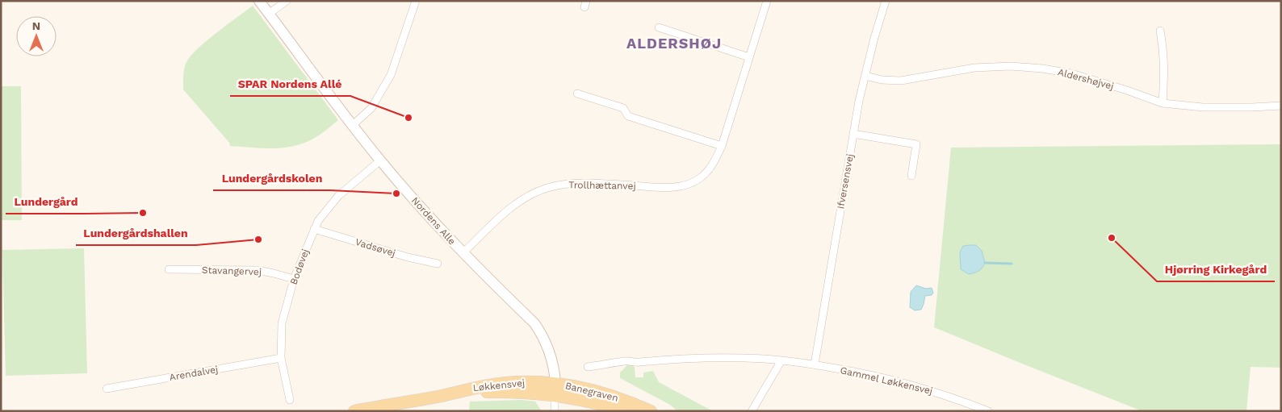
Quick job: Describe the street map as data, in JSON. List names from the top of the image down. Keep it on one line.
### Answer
{"streets":{"main road":["Løkkensvej","Banegraven"],"street":["Aldershøjvej","Ifversensvej","Trollhættanvej","Nordens Alle","Vadsøvej","Bodøvej","Stavangervej","Arendalvej","Gammel Løkkensvej"]},"crossings":[["Aldershøjvej","Ifversensvej"],["Ifversensvej","Gammel Løkkensvej"],["Trollhættanvej","Nordens Alle"],["Nordens Alle","Bodøvej"],["Nordens Alle","Løkkensvej"],["Nordens Alle","Banegraven"],["Vadsøvej","Bodøvej"],["Bodøvej","Stavangervej"],["Bodøvej","Arendalvej"],["Løkkensvej","Banegraven"]],"districts":["ALDERSHØJ"],"places":["SPAR Nordens Allé","Lundergårdskolen","Lundergård","Hjørring Kirkegård","Lundergårdshallen"],"north":"top"}
